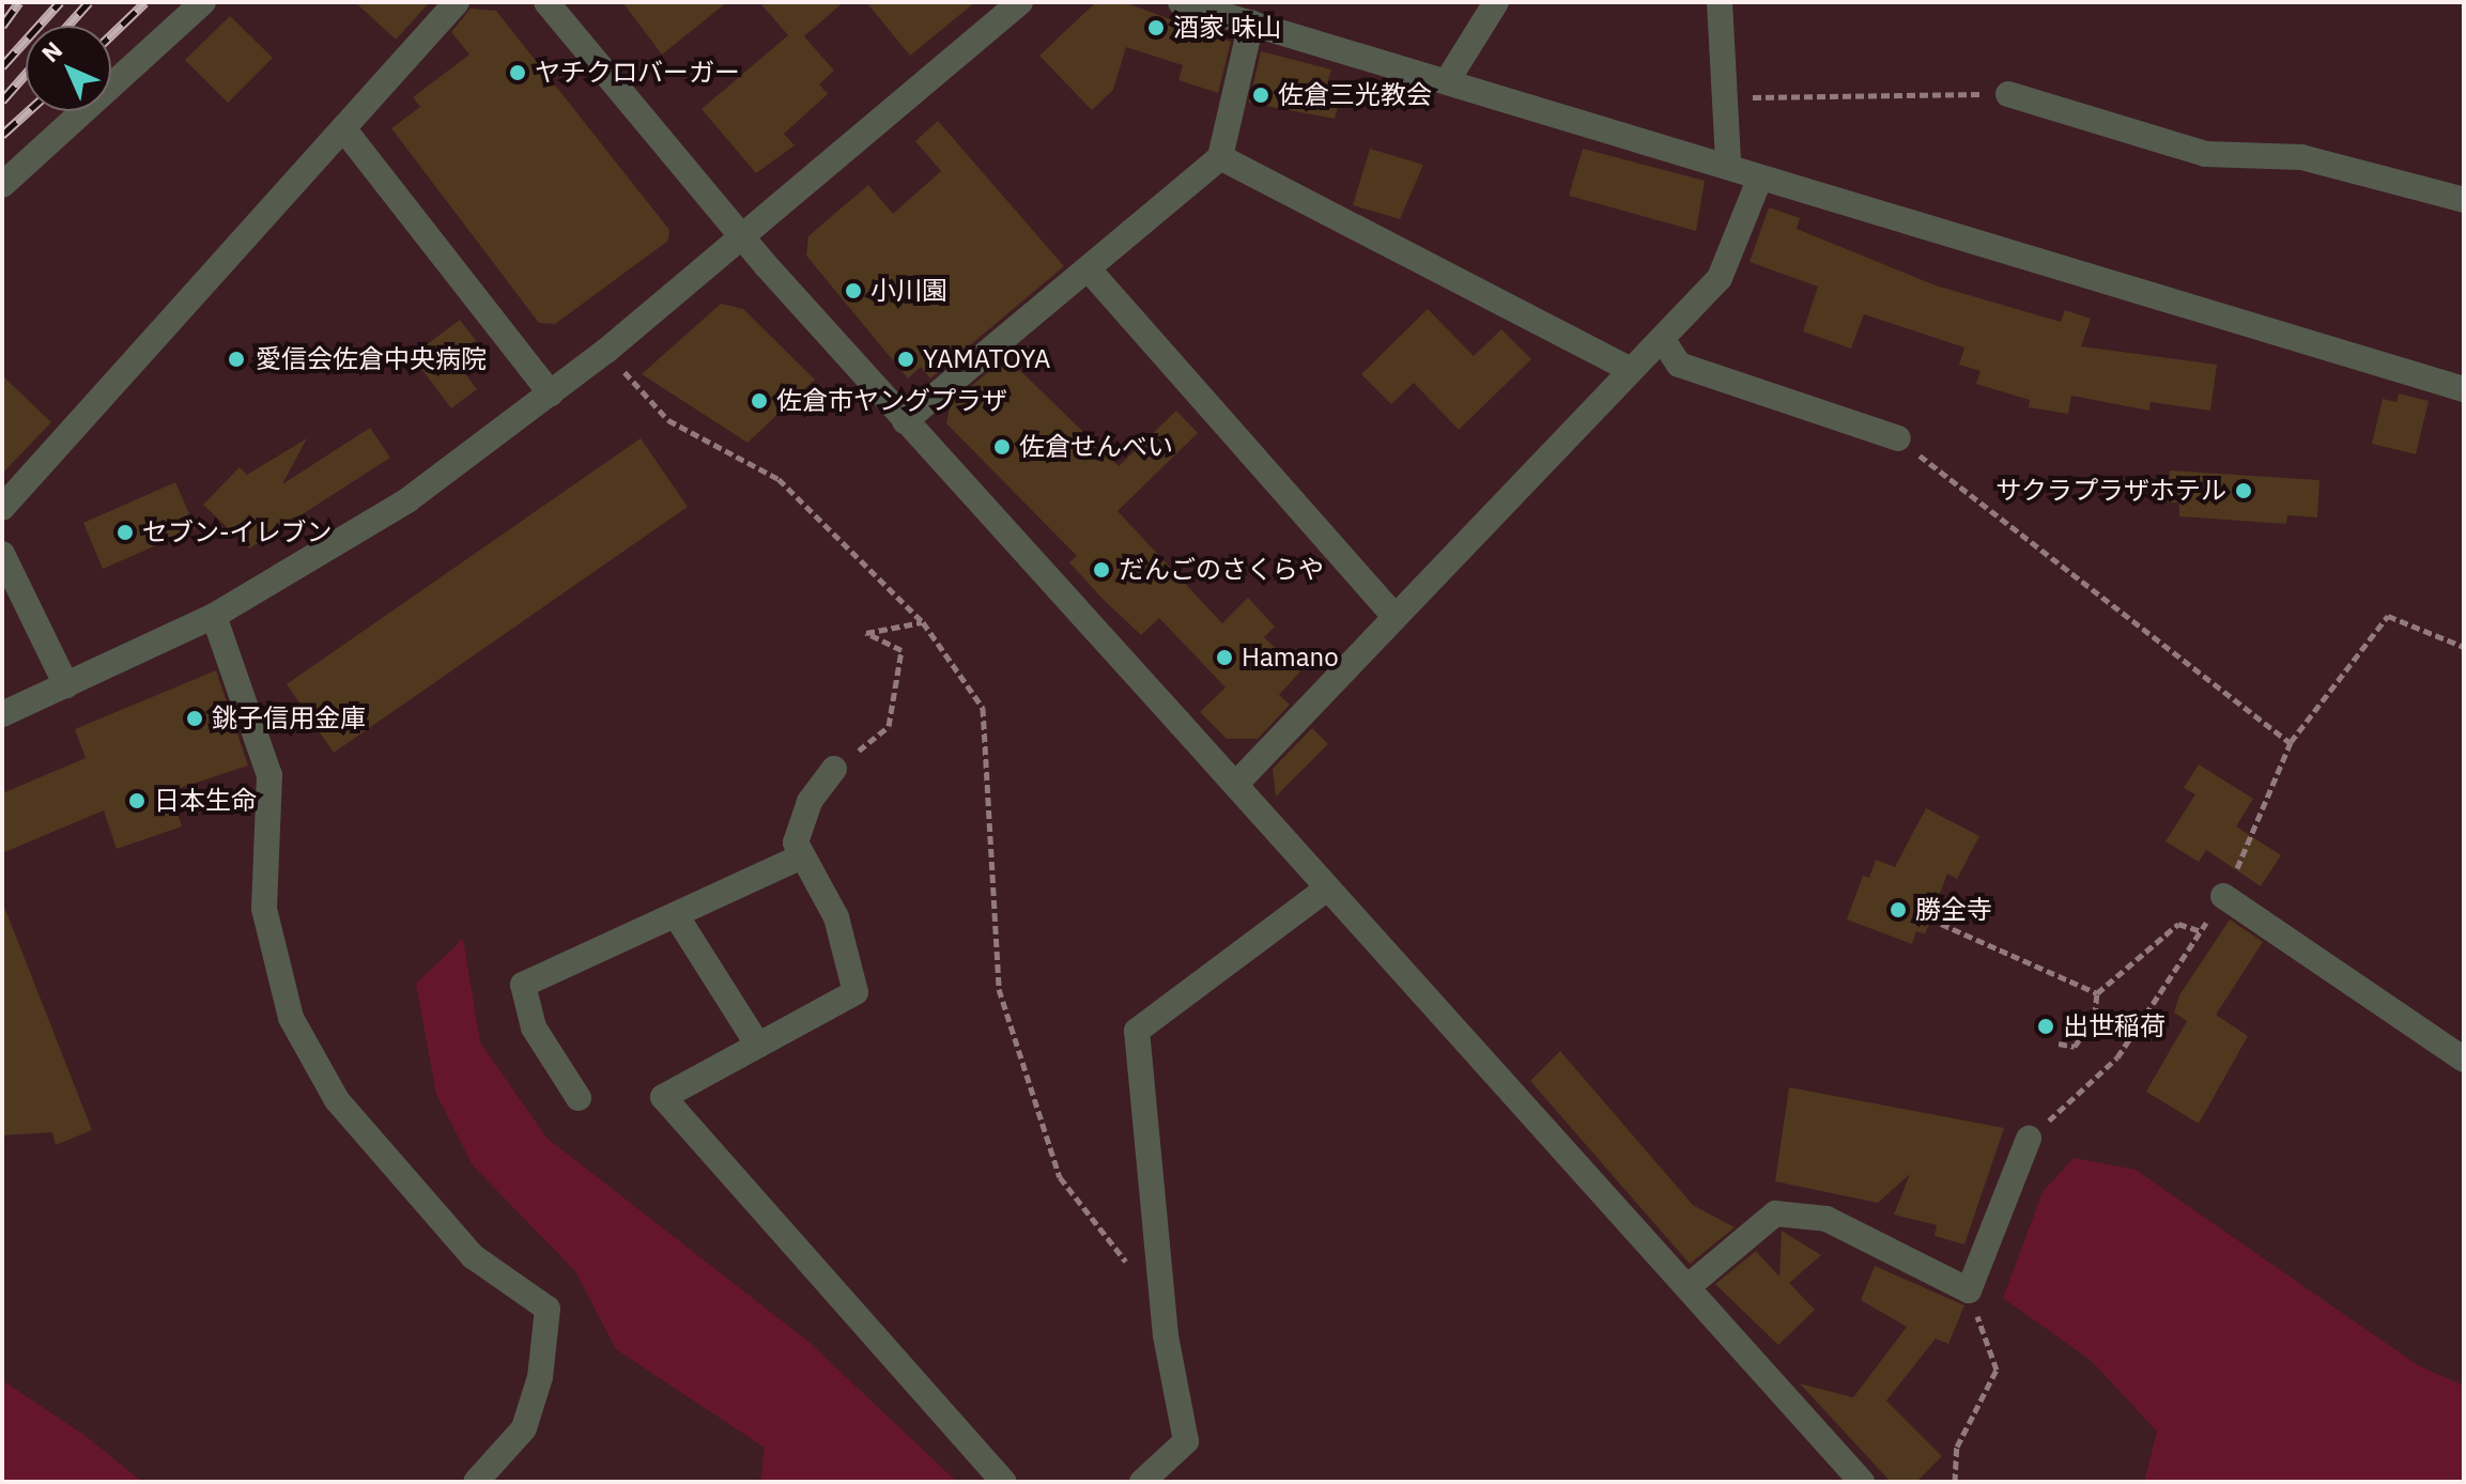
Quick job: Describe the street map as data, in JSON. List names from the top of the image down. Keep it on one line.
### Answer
{"places":["酒家 味山","ヤチクロバーガー","佐倉三光教会","小川園","愛信会佐倉中央病院","YAMATOYA","佐倉市ヤングプラザ","佐倉せんべい","サクラプラザホテル","セブン-イレブン","だんごのさくらや","Hamano","銚子信用金庫","日本生命","勝全寺","出世稲荷"],"north":"top left"}
